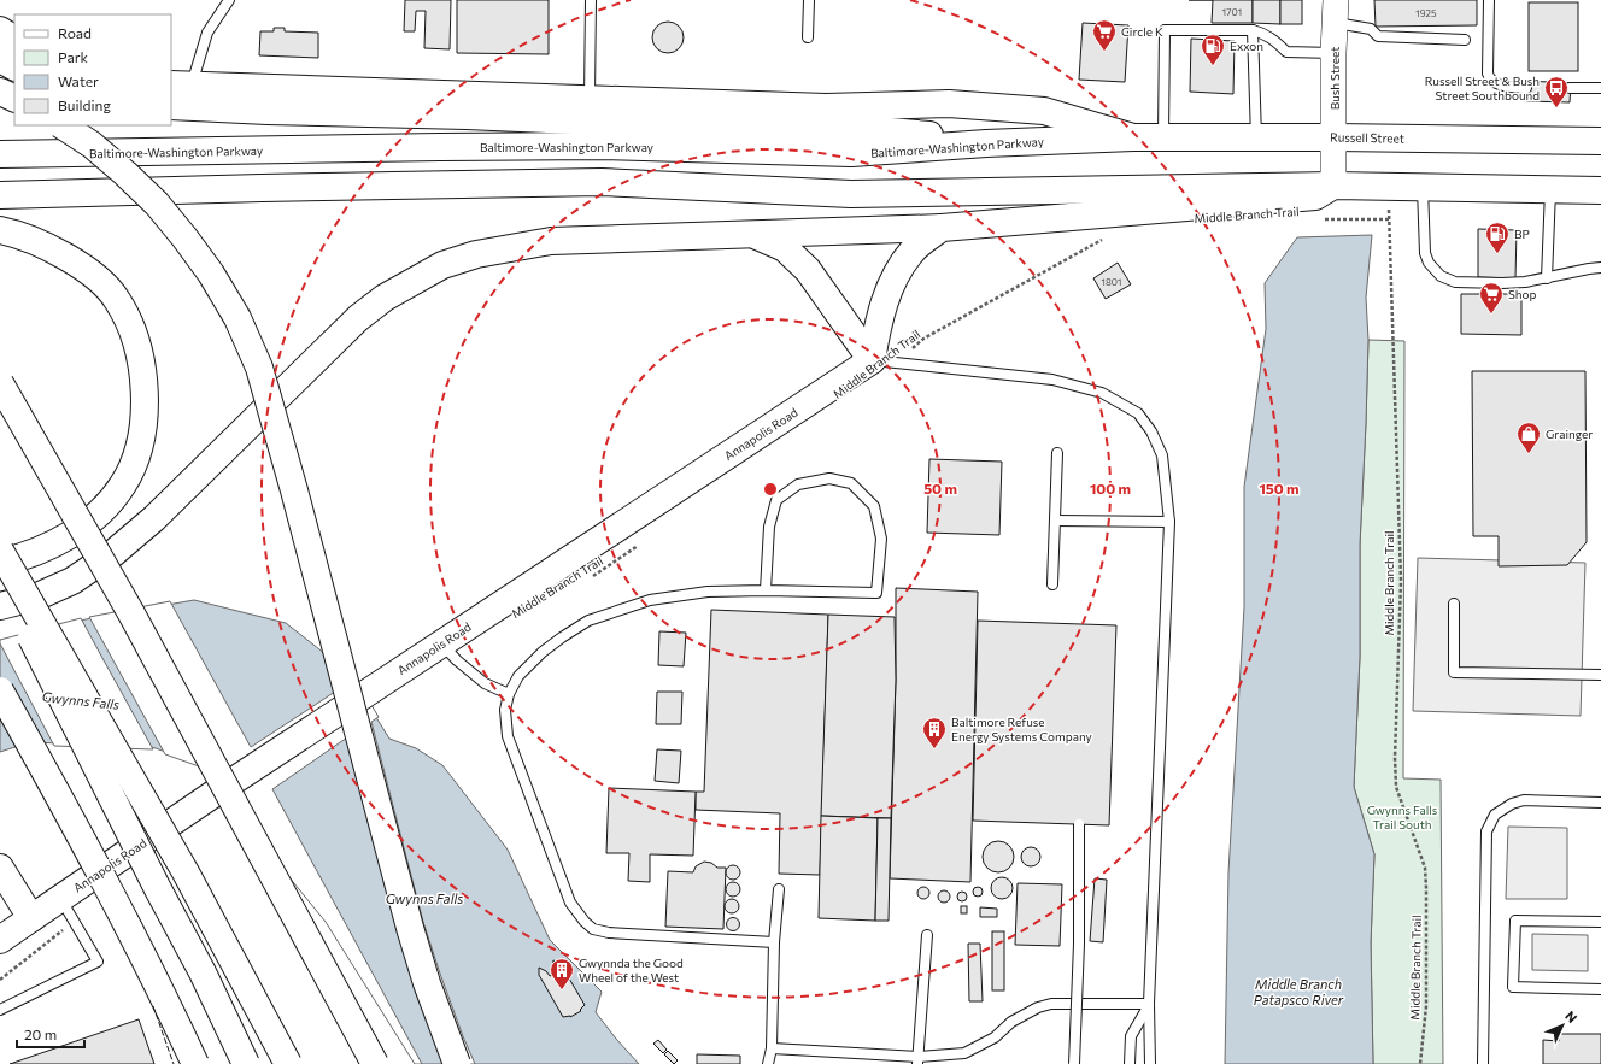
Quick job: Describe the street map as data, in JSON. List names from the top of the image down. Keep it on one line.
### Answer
{"streets":{"main road":["Russell Street","Baltimore-Washington Parkway","Annapolis Road"],"street":["Bush Street"],"path":["Middle Branch Trail"]},"crossings":[["Bush Street","Russell Street"],["Russell Street","Baltimore-Washington Parkway"],["Middle Branch Trail","Annapolis Road"]],"water":["Gwynns Falls","Middle Branch Patapsco River"],"parks":["Gwynns Falls Trail South"],"places":{"supermarket":["Circle K","Shop"],"fuel station":["Exxon","BP"],"bus stop":["Russell Street & Bush Street Southbound"],"shop":["Grainger"],"building":["Baltimore Refuse Energy Systems Company","Gwynnda the Good Wheel of the West"]},"house_numbers":["1701","1925","1801"],"legend":["Road","Park","Water","Building"],"scale_bar":"20 m","north":"top right","rings":["50 m","100 m","150 m"]}
